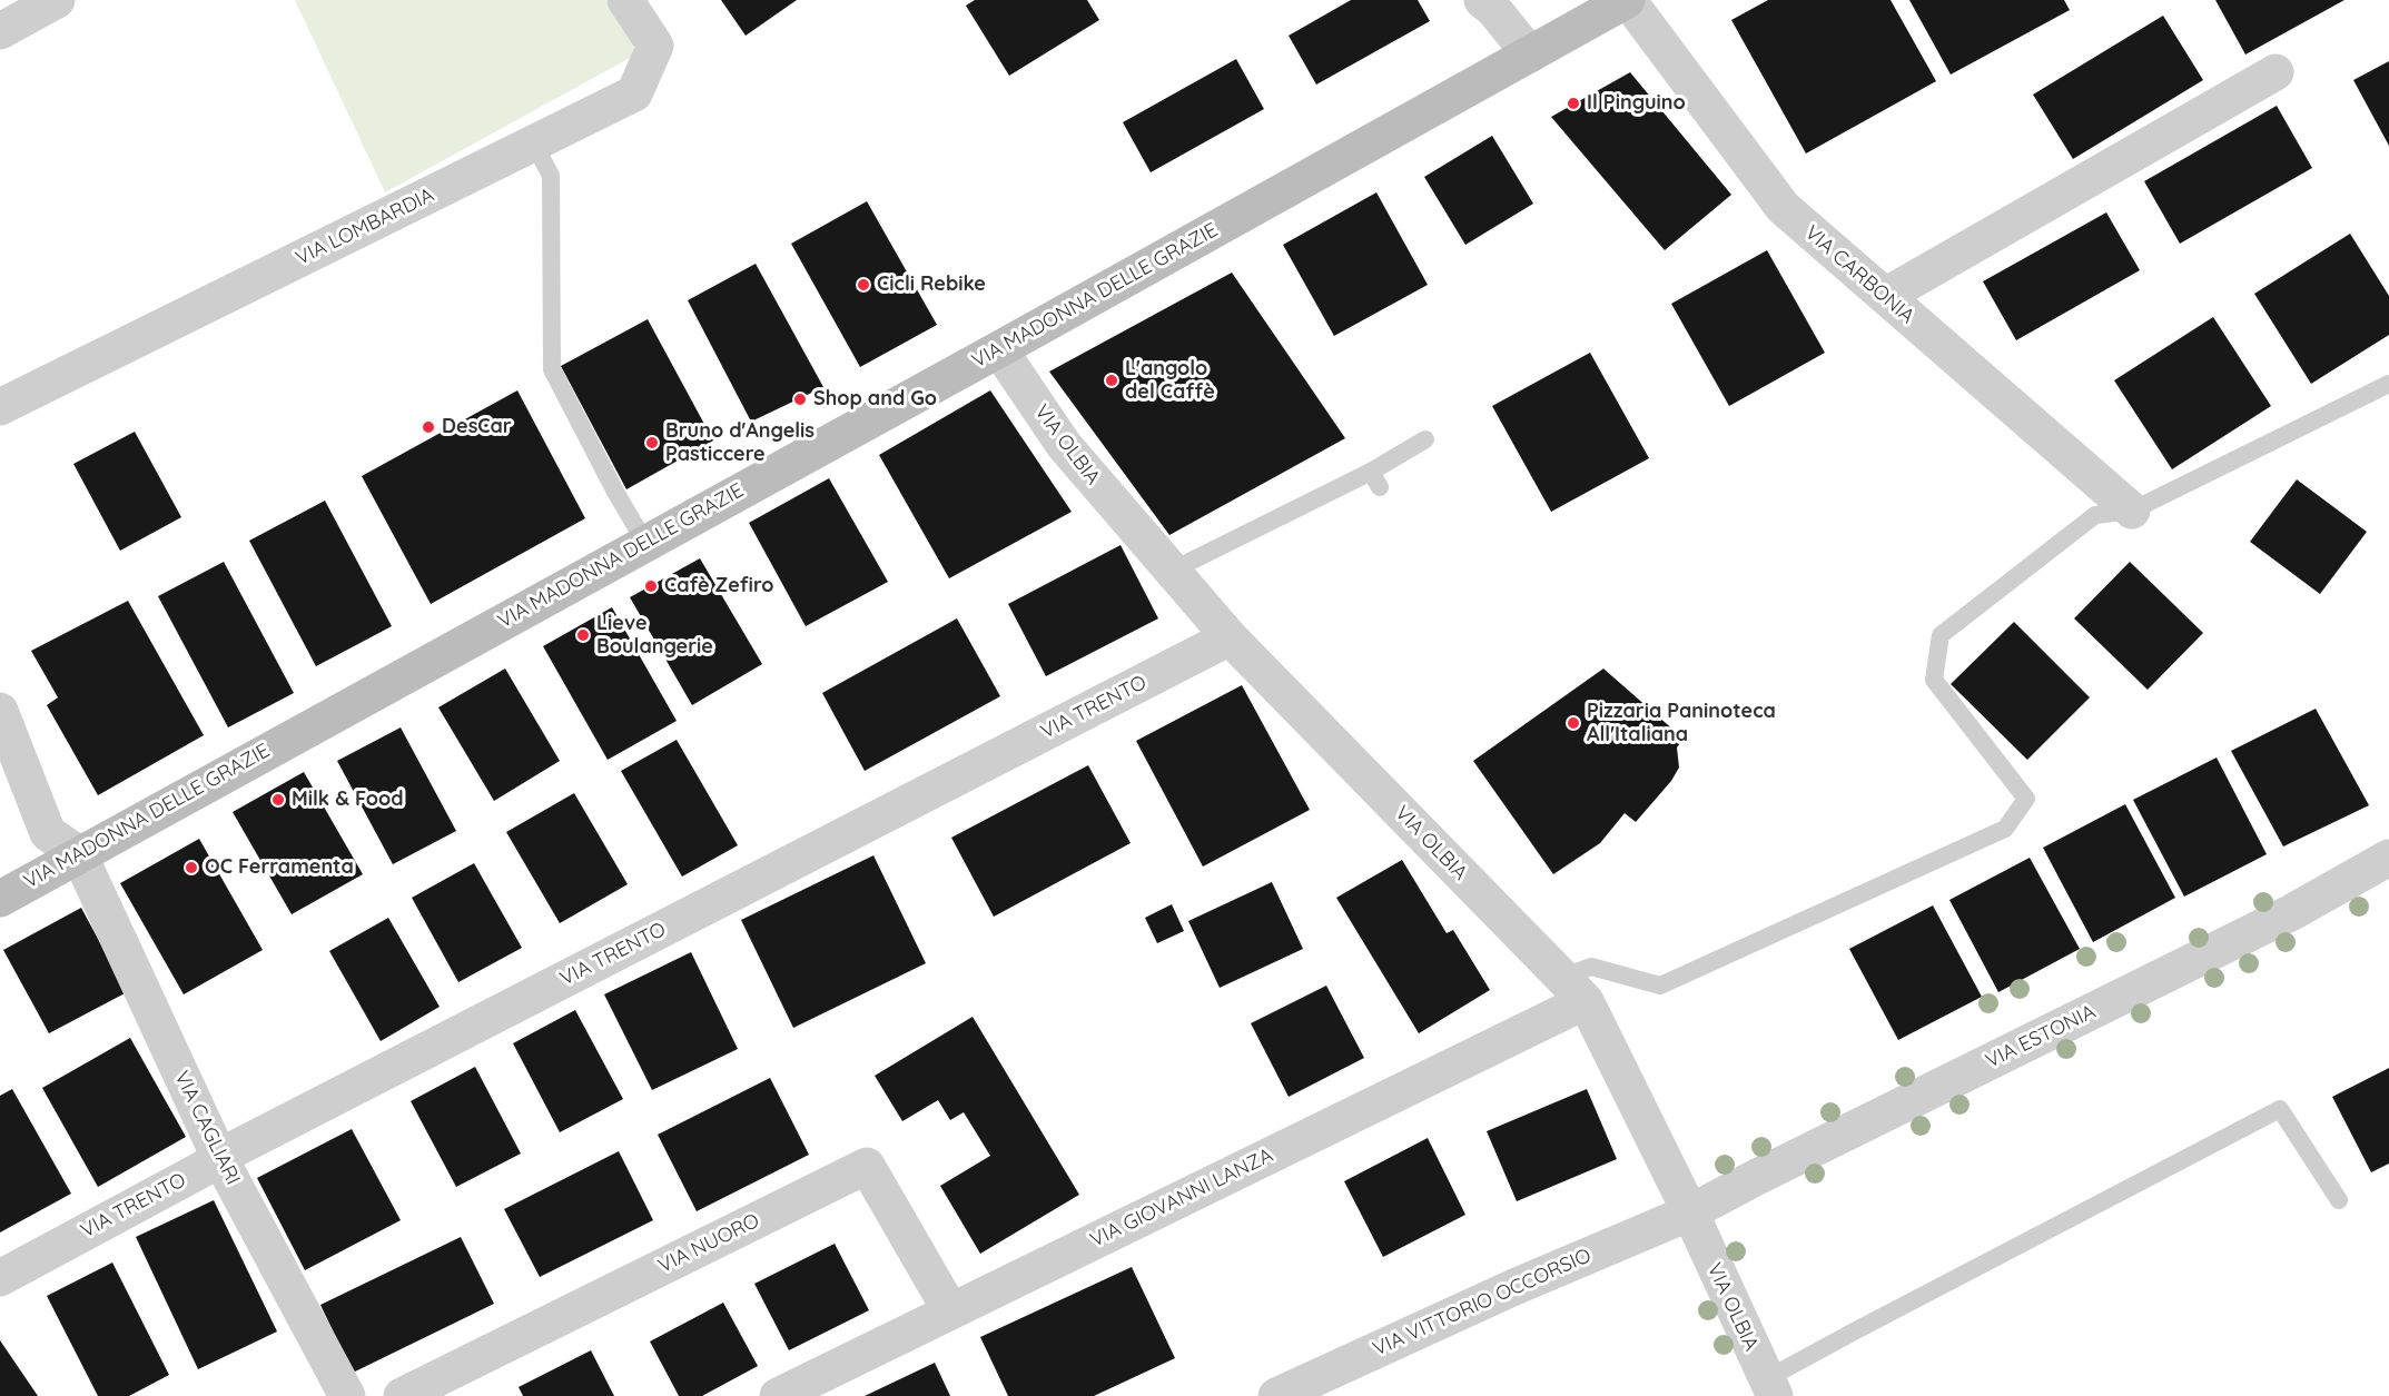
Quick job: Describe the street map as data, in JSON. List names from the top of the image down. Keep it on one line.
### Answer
{"streets":{"street":["VIA LOMBARDIA","VIA CARBONIA","VIA MADONNA DELLE GRAZIE","VIA OLBIA","VIA TRENTO","VIA ESTONIA","VIA CAGLIARI","VIA GIOVANNI LANZA","VIA NUORO","VIA VITTORIO OCCORSIO"]},"crossings":[["VIA CARBONIA","VIA MADONNA DELLE GRAZIE"],["VIA MADONNA DELLE GRAZIE","VIA OLBIA"],["VIA MADONNA DELLE GRAZIE","VIA CAGLIARI"],["VIA OLBIA","VIA TRENTO"],["VIA OLBIA","VIA ESTONIA"],["VIA OLBIA","VIA GIOVANNI LANZA"],["VIA OLBIA","VIA VITTORIO OCCORSIO"],["VIA TRENTO","VIA CAGLIARI"],["VIA ESTONIA","VIA VITTORIO OCCORSIO"],["VIA GIOVANNI LANZA","VIA NUORO"]],"places":["Il Pinguino","Cicli Rebike","L'angolo del Caffè","Shop and Go","DesCar","Bruno d'Angelis Pasticcere","Cafè Zefiro","Lieve Boulangerie","Pizzaria Paninoteca All'Italiana","Milk & Food","OC Ferramenta"]}
